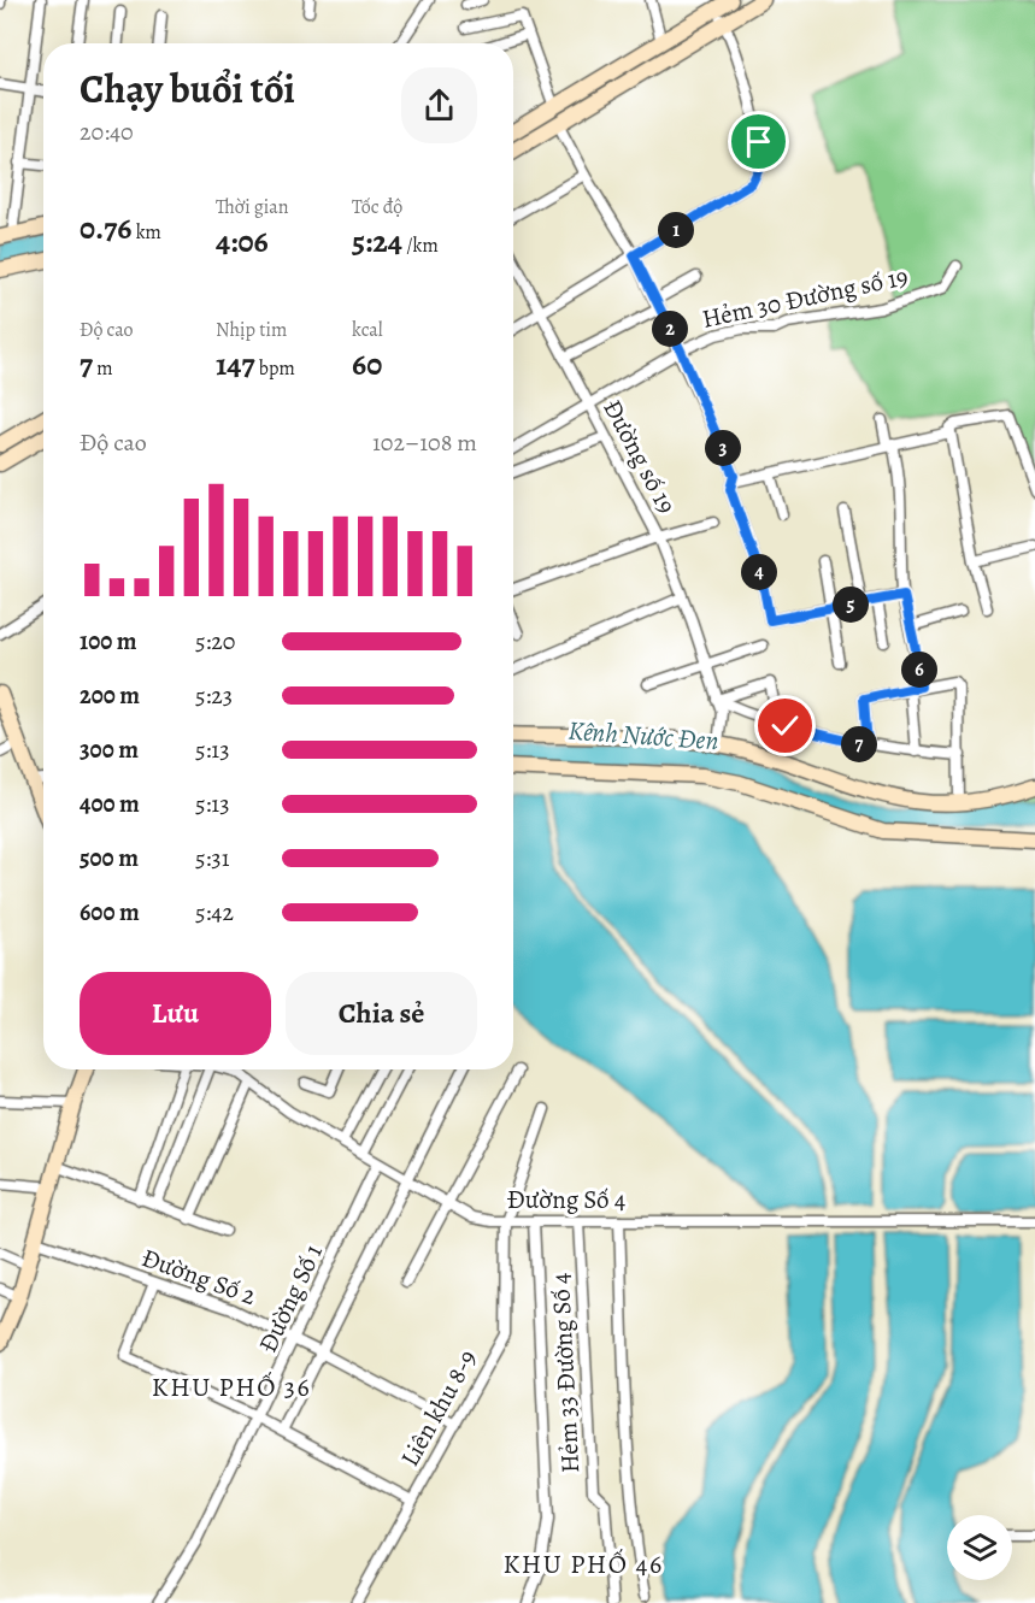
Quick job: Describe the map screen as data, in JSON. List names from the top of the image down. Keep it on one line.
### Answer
{"streets":{"street":["Hẻm 30 Đường số 19","Đường số 19","Đường Số 4","Đường Số 2","Đường Số 1","Hẻm 33 Đường Số 4","Liên khu 8-9"]},"crossings":[["Hẻm 30 Đường số 19","Đường số 19"],["Đường Số 4","Đường Số 1"],["Đường Số 4","Hẻm 33 Đường Số 4"],["Đường Số 4","Liên khu 8-9"],["Đường Số 2","Đường Số 1"],["Đường Số 2","Liên khu 8-9"]],"districts":["KHU PHỐ 36","KHU PHỐ 46"],"water":["Kênh Nước Đen"],"page":{"heading":["Chạy buổi tối","20:40"],"stats":[["0.76 km"],["Thời gian","4:06"],["Tốc độ","5:24 /km"],["Độ cao","7 m"],["Nhịp tim","147 bpm"],["kcal","60"]],"pins":["1","2","3","4","5","6","7"],"chart":["Độ cao","102–108 m"],"list":[{"name":"100 m","note":"5:20"},{"name":"200 m","note":"5:23"},{"name":"300 m","note":"5:13"},{"name":"400 m","note":"5:13"},{"name":"500 m","note":"5:31"},{"name":"600 m","note":"5:42"}],"buttons":["Lưu","Chia sẻ"]}}
